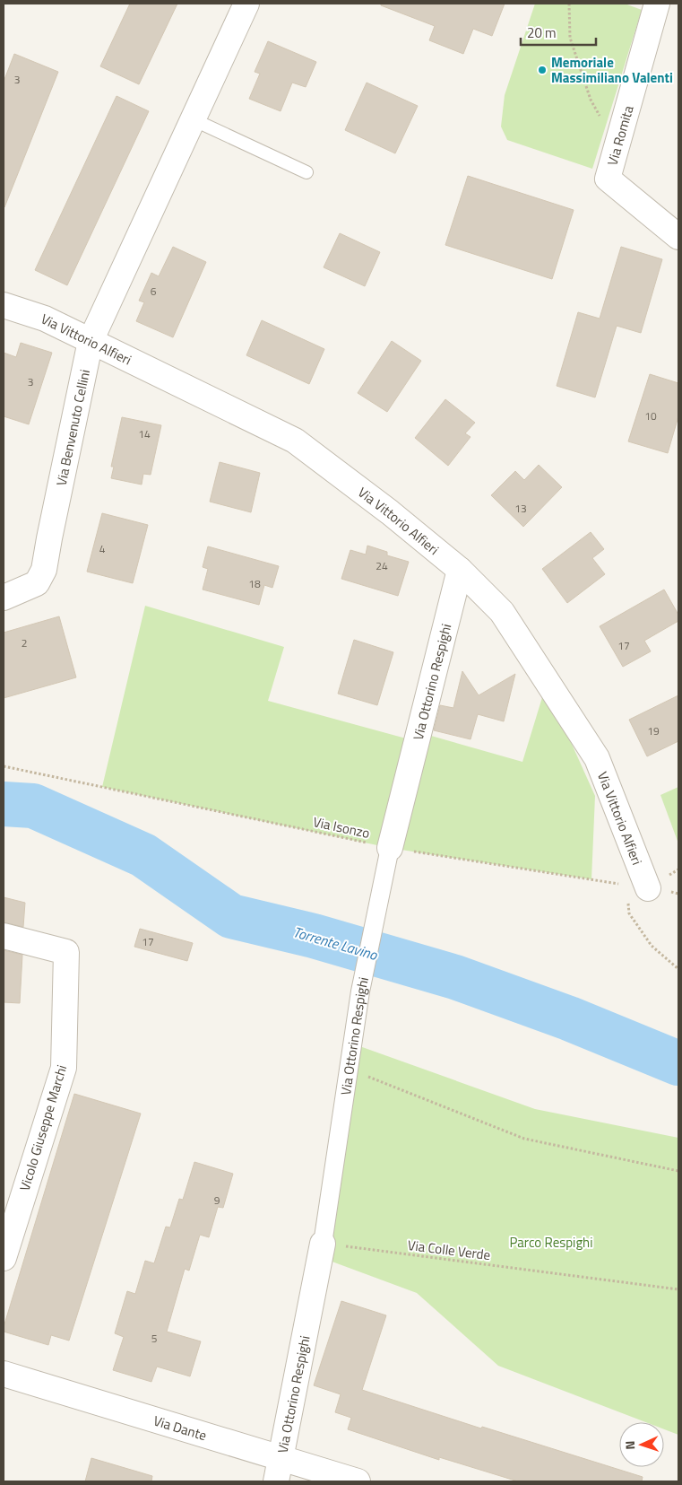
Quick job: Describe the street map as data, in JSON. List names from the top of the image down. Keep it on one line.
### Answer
{"streets":{"street":["Via Romita","Via Vittorio Alfieri","Via Benvenuto Cellini","Via Ottorino Respighi","Vicolo Giuseppe Marchi","Via Dante"],"path":["Via Isonzo","Via Colle Verde"]},"crossings":[["Via Vittorio Alfieri","Via Benvenuto Cellini"],["Via Vittorio Alfieri","Via Ottorino Respighi"],["Via Vittorio Alfieri","Via Isonzo"],["Via Ottorino Respighi","Via Isonzo"],["Via Ottorino Respighi","Via Colle Verde"],["Via Ottorino Respighi","Via Dante"]],"water":["Torrente Lavino"],"parks":["Parco Respighi"],"places":["Memoriale Massimiliano Valenti"],"house_numbers":["3","6","3","10","14","13","4","24","18","2","17","19","17","9","5"],"scale_bar":"20 m","north":"left"}
